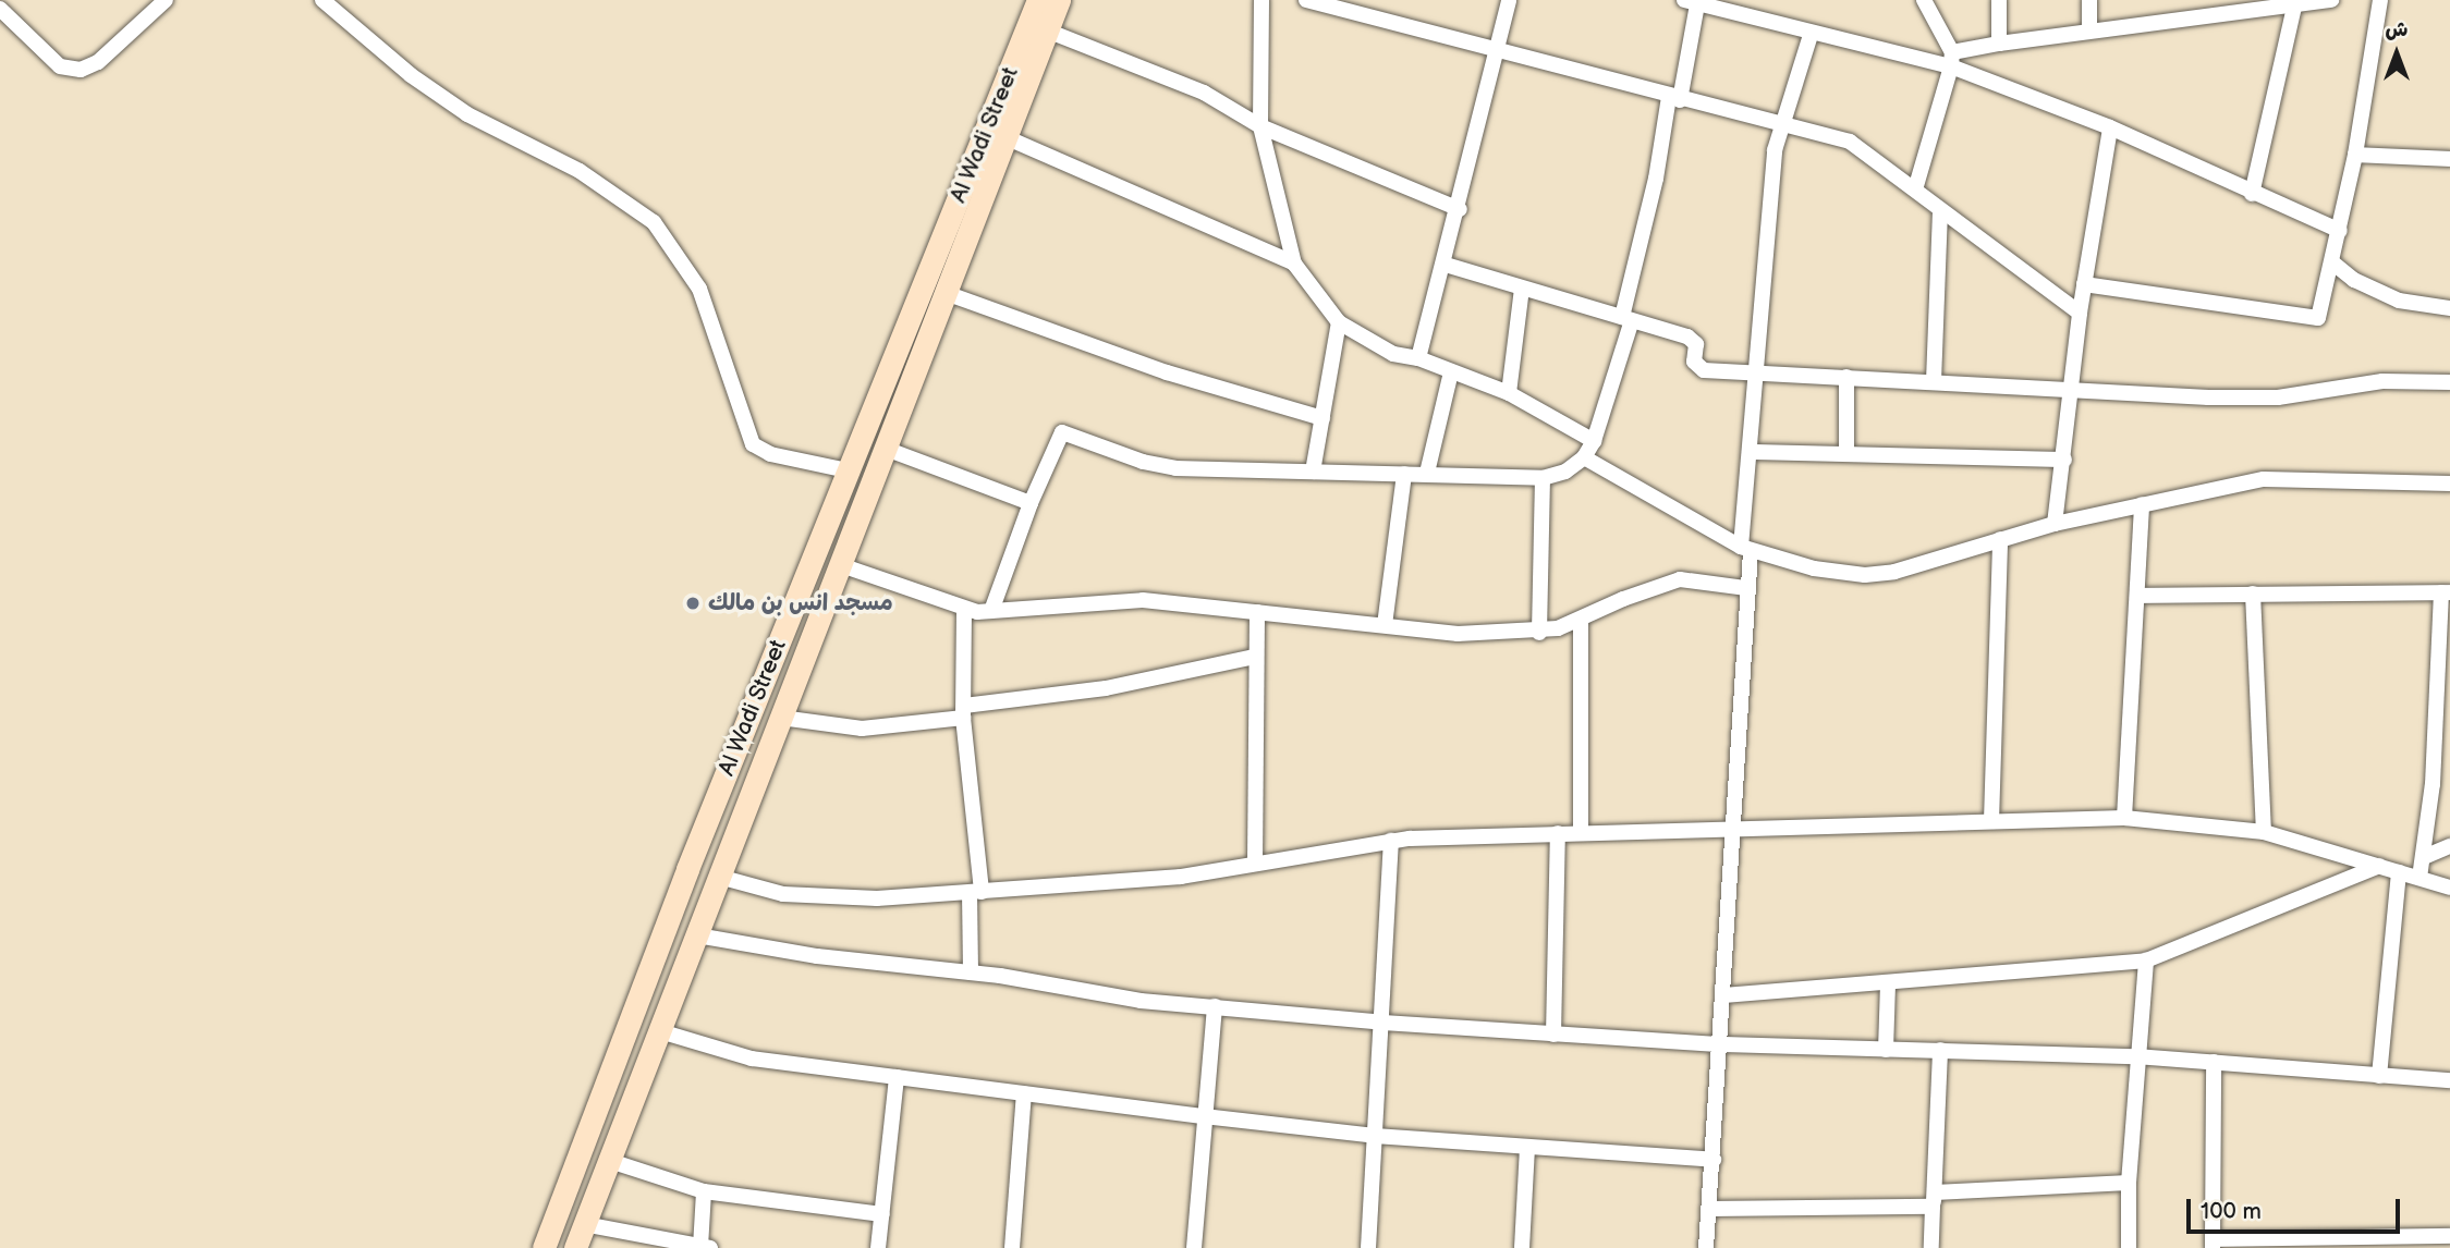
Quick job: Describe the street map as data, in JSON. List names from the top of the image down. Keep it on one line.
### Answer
{"streets":{"main road":["Al Wadi Street"]},"places":["مسجد انس بن مالك"],"scale_bar":"100 m","north":"top"}
